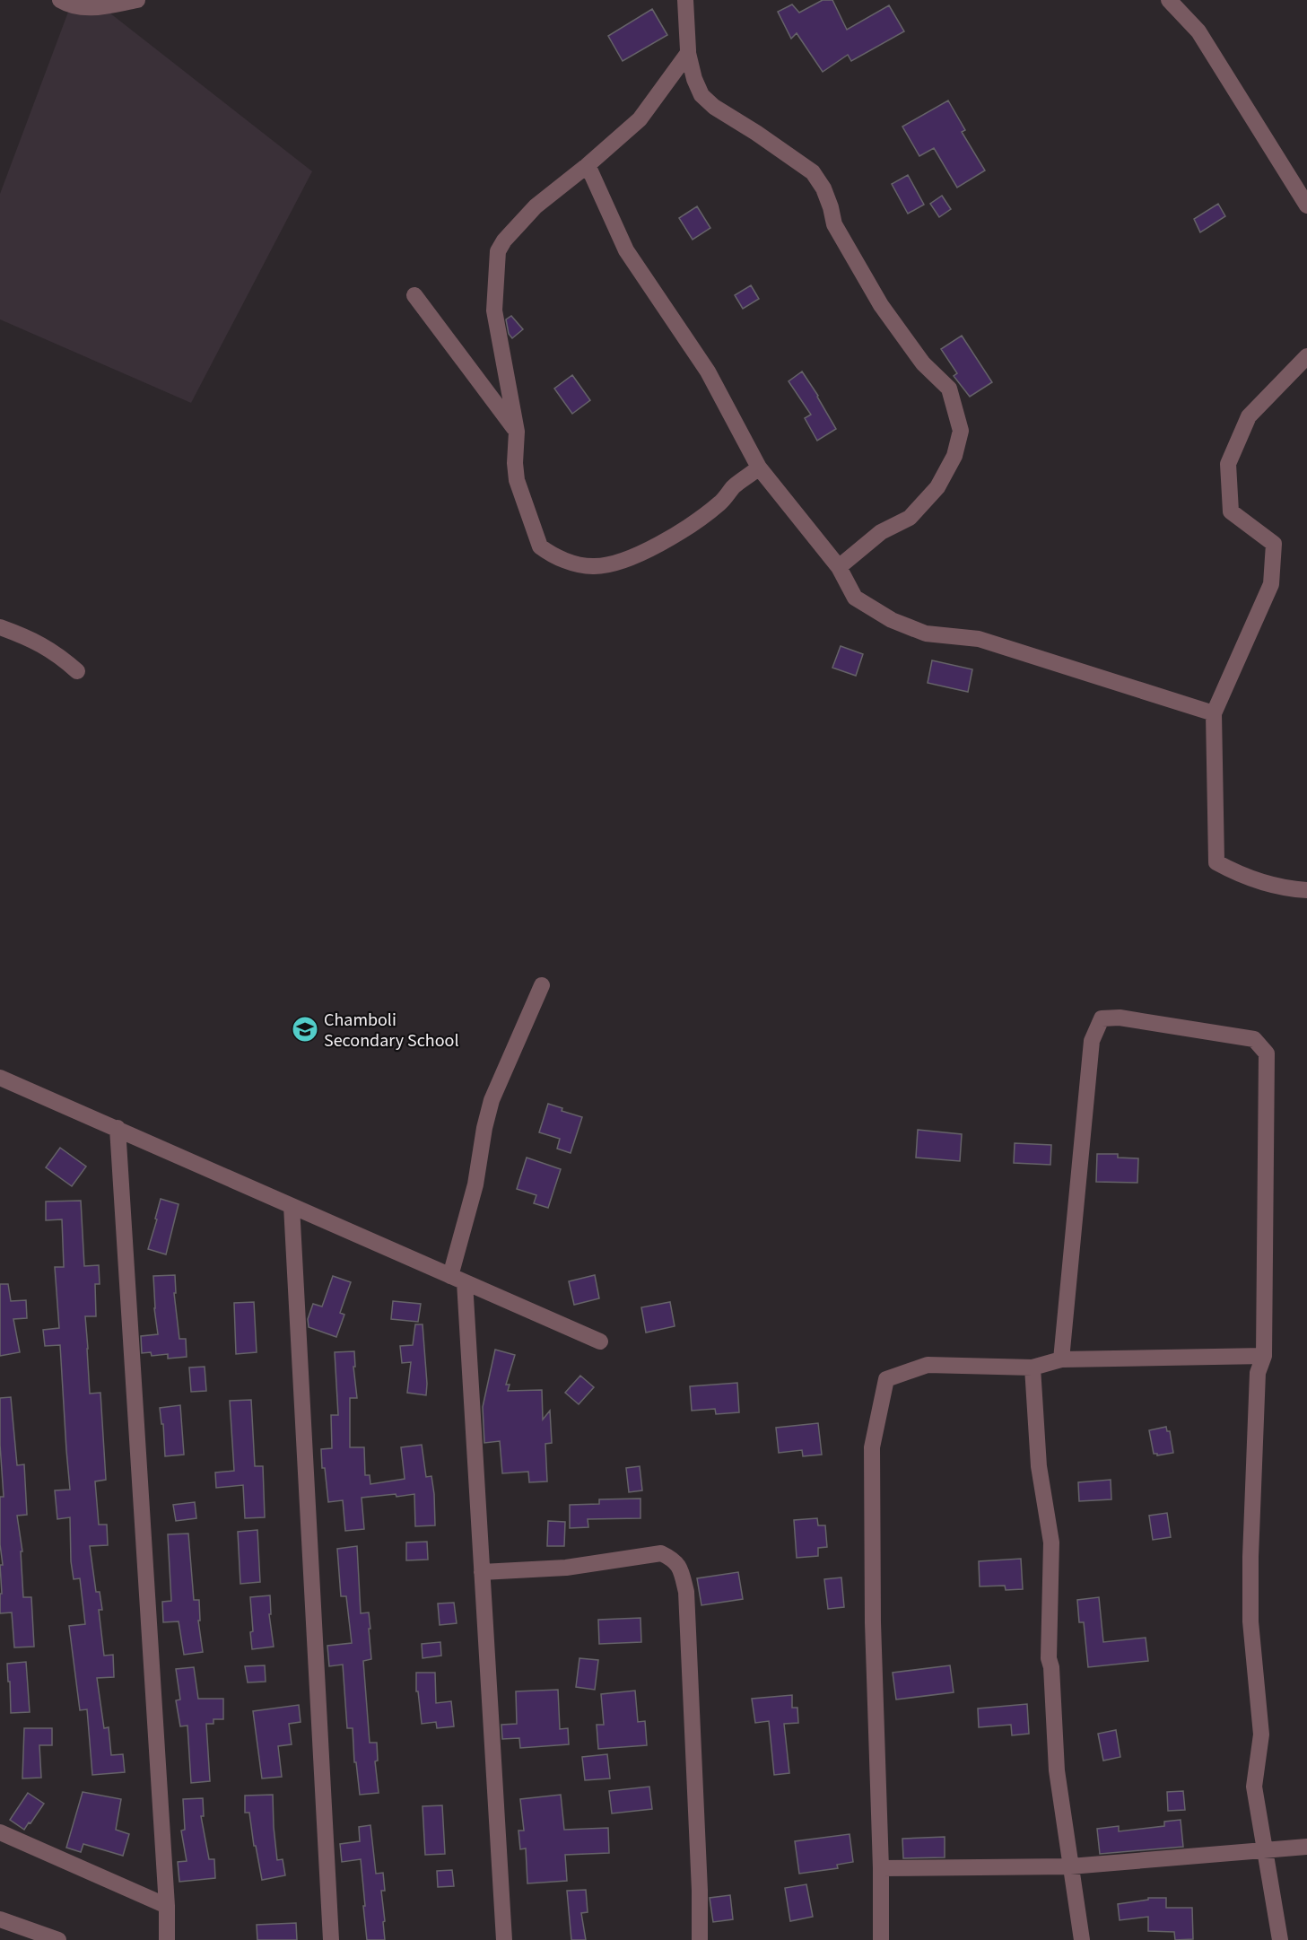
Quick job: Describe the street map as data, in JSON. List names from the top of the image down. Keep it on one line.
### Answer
{"places":{"school or university":["Chamboli Secondary School"]}}
